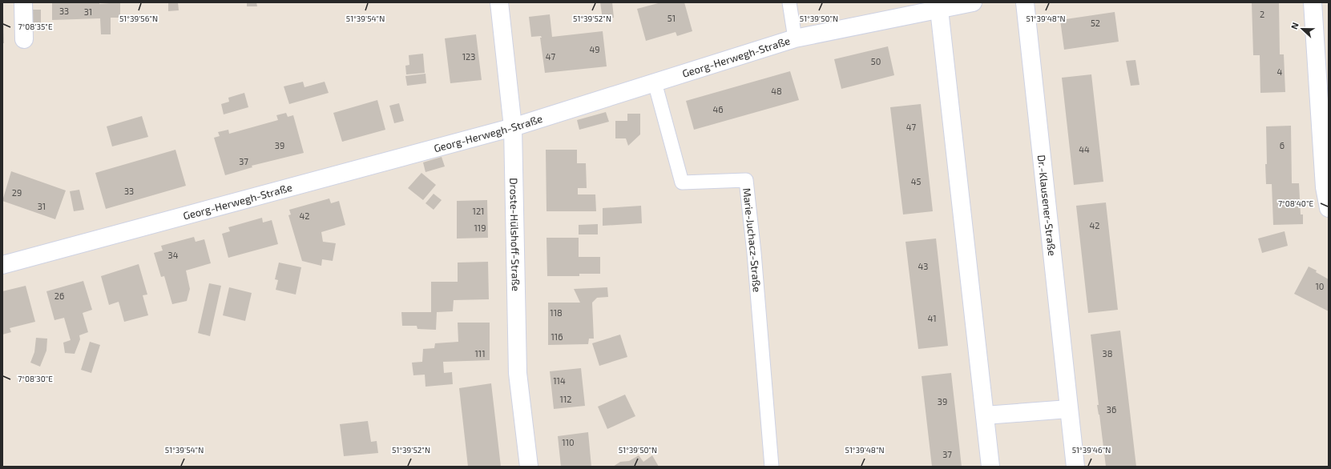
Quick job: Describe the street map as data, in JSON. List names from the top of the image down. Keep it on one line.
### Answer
{"streets":{"street":["Georg-Herwegh-Straße","Dr.-Klausener-Straße","Droste-Hülshoff-Straße"],"lane":["Marie-Juchacz-Straße"]},"crossings":[["Georg-Herwegh-Straße","Droste-Hülshoff-Straße"],["Georg-Herwegh-Straße","Marie-Juchacz-Straße"]],"house_numbers":["33","31","2","51","52","49","123","47","50","4","48","46","47","39","6","44","37","45","33","29","31","121","42","42","119","34","43","10","26","118","41","116","111","38","114","112","39","36","110","37"],"north":"left","coordinates":["51°39'48\"N","51°39'56\"N","51°39'54\"N","51°39'52\"N","51°39'50\"N","7°08'35\"E","7°08'40\"E","7°08'30\"E","51°39'46\"N"]}
